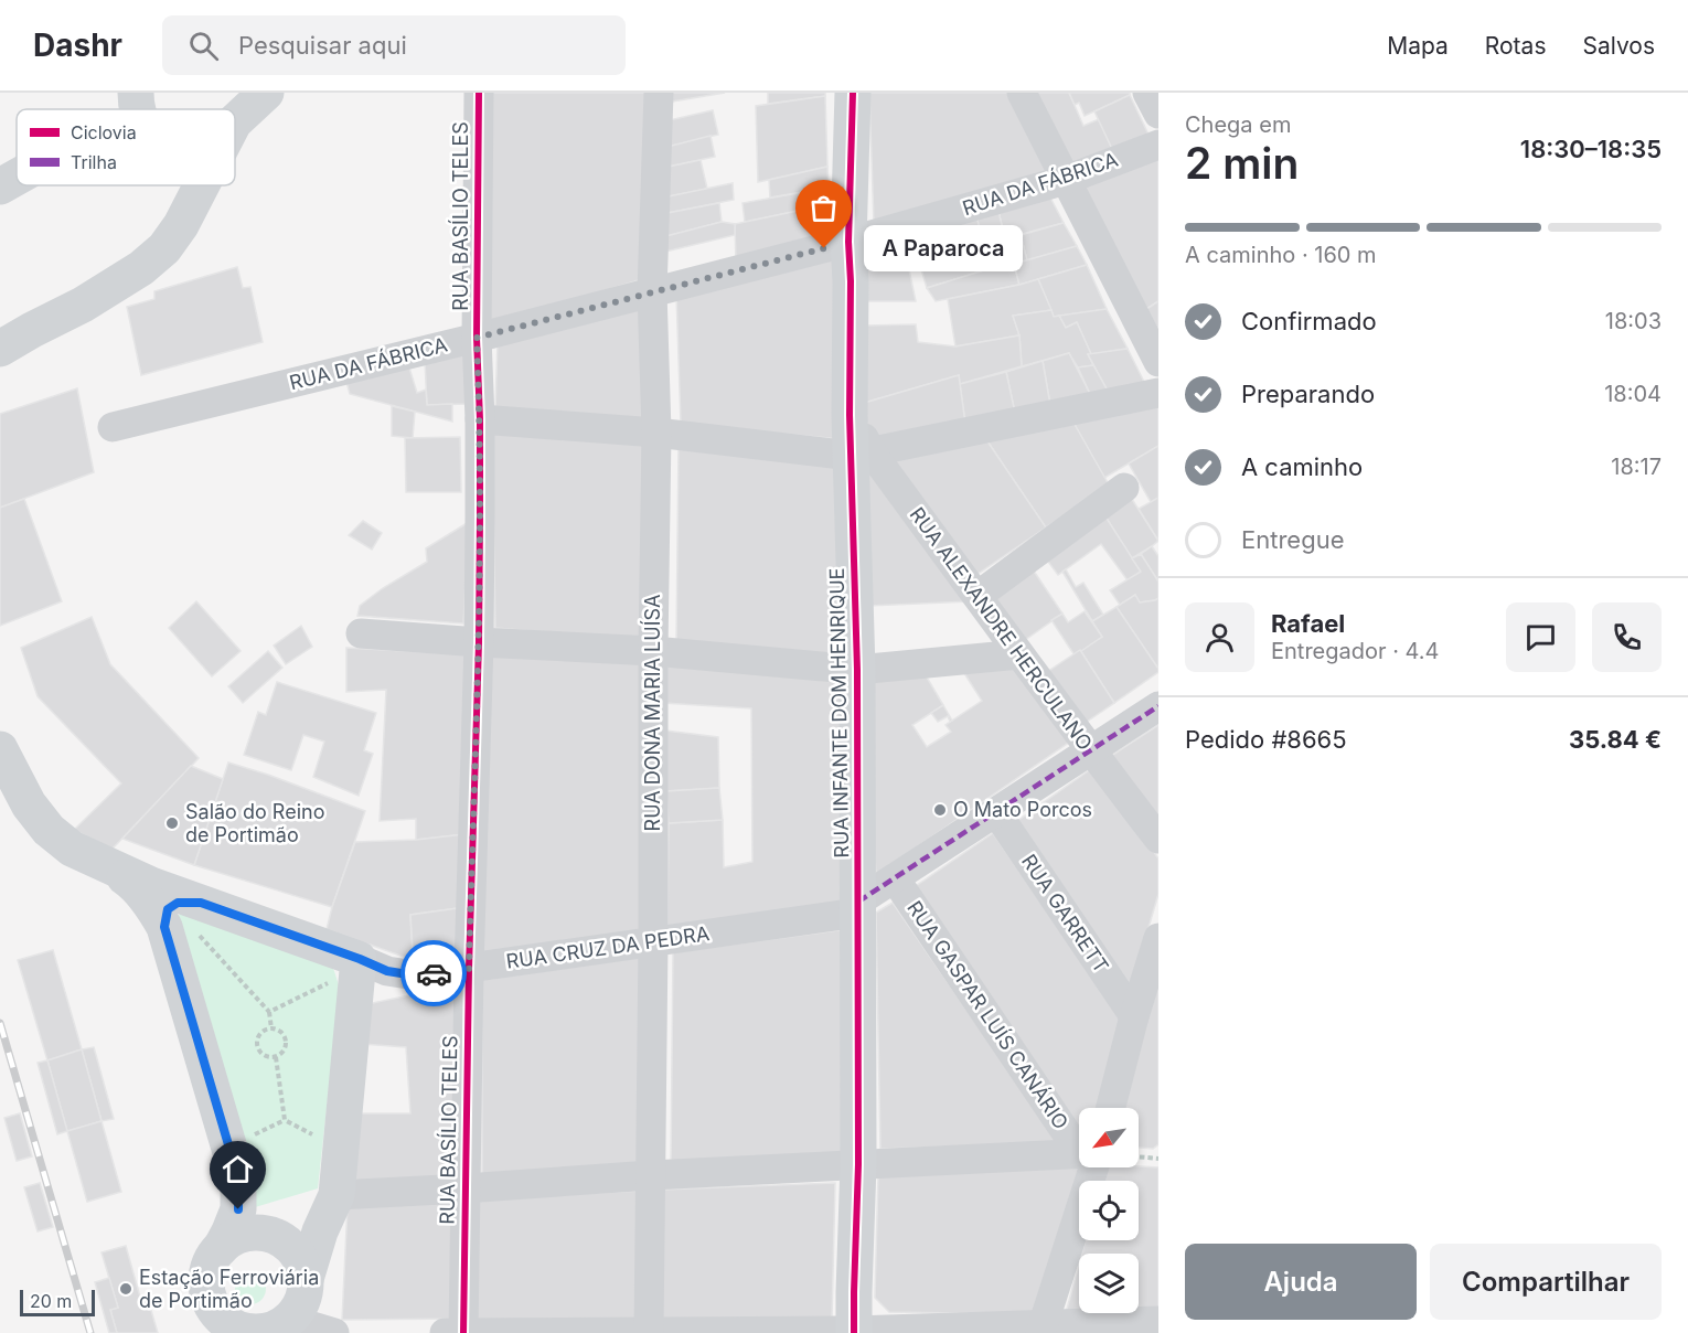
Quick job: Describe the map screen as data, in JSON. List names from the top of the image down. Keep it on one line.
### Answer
{"streets":{"street":["RUA DA FÁBRICA","RUA BASÍLIO TELES","RUA ALEXANDRE HERCULANO","RUA DONA MARIA LUÍSA","RUA INFANTE DOM HENRIQUE","RUA GARRETT","RUA CRUZ DA PEDRA","RUA GASPAR LUÍS CANÁRIO"]},"crossings":[["RUA DA FÁBRICA","RUA BASÍLIO TELES"],["RUA DA FÁBRICA","RUA DONA MARIA LUÍSA"],["RUA DA FÁBRICA","RUA INFANTE DOM HENRIQUE"],["RUA BASÍLIO TELES","RUA CRUZ DA PEDRA"],["RUA ALEXANDRE HERCULANO","RUA INFANTE DOM HENRIQUE"],["RUA DONA MARIA LUÍSA","RUA CRUZ DA PEDRA"],["RUA INFANTE DOM HENRIQUE","RUA CRUZ DA PEDRA"]],"places":["A Paparoca","O Mato Porcos","Salão do Reino de Portimão","Estação Ferroviária de Portimão"],"legend":["Ciclovia","Trilha"],"scale_bar":"20 m","north":"bottom left","page":{"header":"Dashr","search":"Pesquisar aqui","nav":["Mapa","Rotas","Salvos"],"heading":["2 min","Chega em","18:30–18:35"],"panel":["Rafael","Entregador · 4.4","Pedido #8665","35.84 €"],"bar":"A caminho · 160 m","bubble":"A Paparoca","list":[["Confirmado","18:03"],["Preparando","18:04"],["A caminho","18:17"],"Entregue"],"buttons":["Ajuda","Compartilhar"],"scale":"20 m"}}
